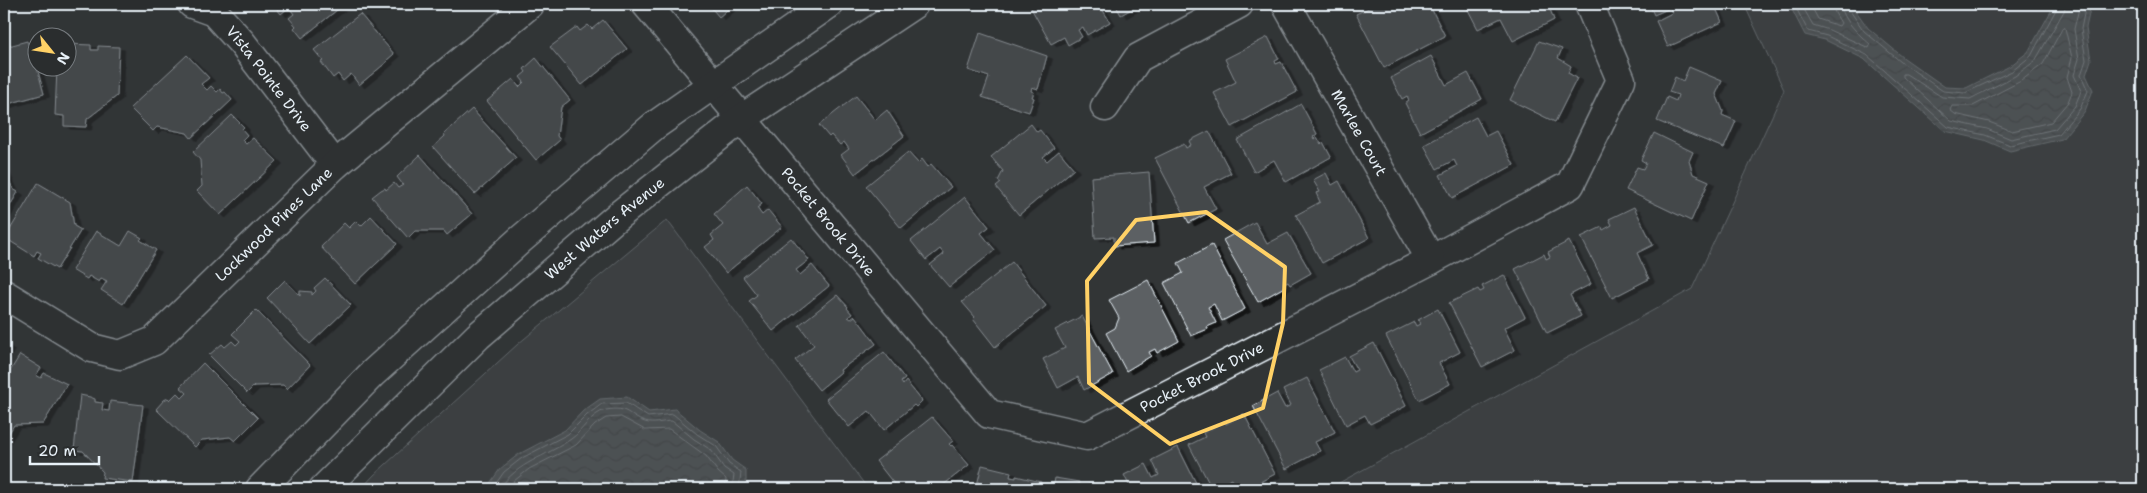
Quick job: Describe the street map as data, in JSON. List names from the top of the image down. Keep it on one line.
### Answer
{"streets":{"street":["Vista Pointe Drive","Marlee Court","Pocket Brook Drive","Lockwood Pines Lane","West Waters Avenue"]},"crossings":[["Vista Pointe Drive","Lockwood Pines Lane"],["Marlee Court","Pocket Brook Drive"],["Pocket Brook Drive","West Waters Avenue"]],"scale_bar":"20 m","north":"bottom right"}
